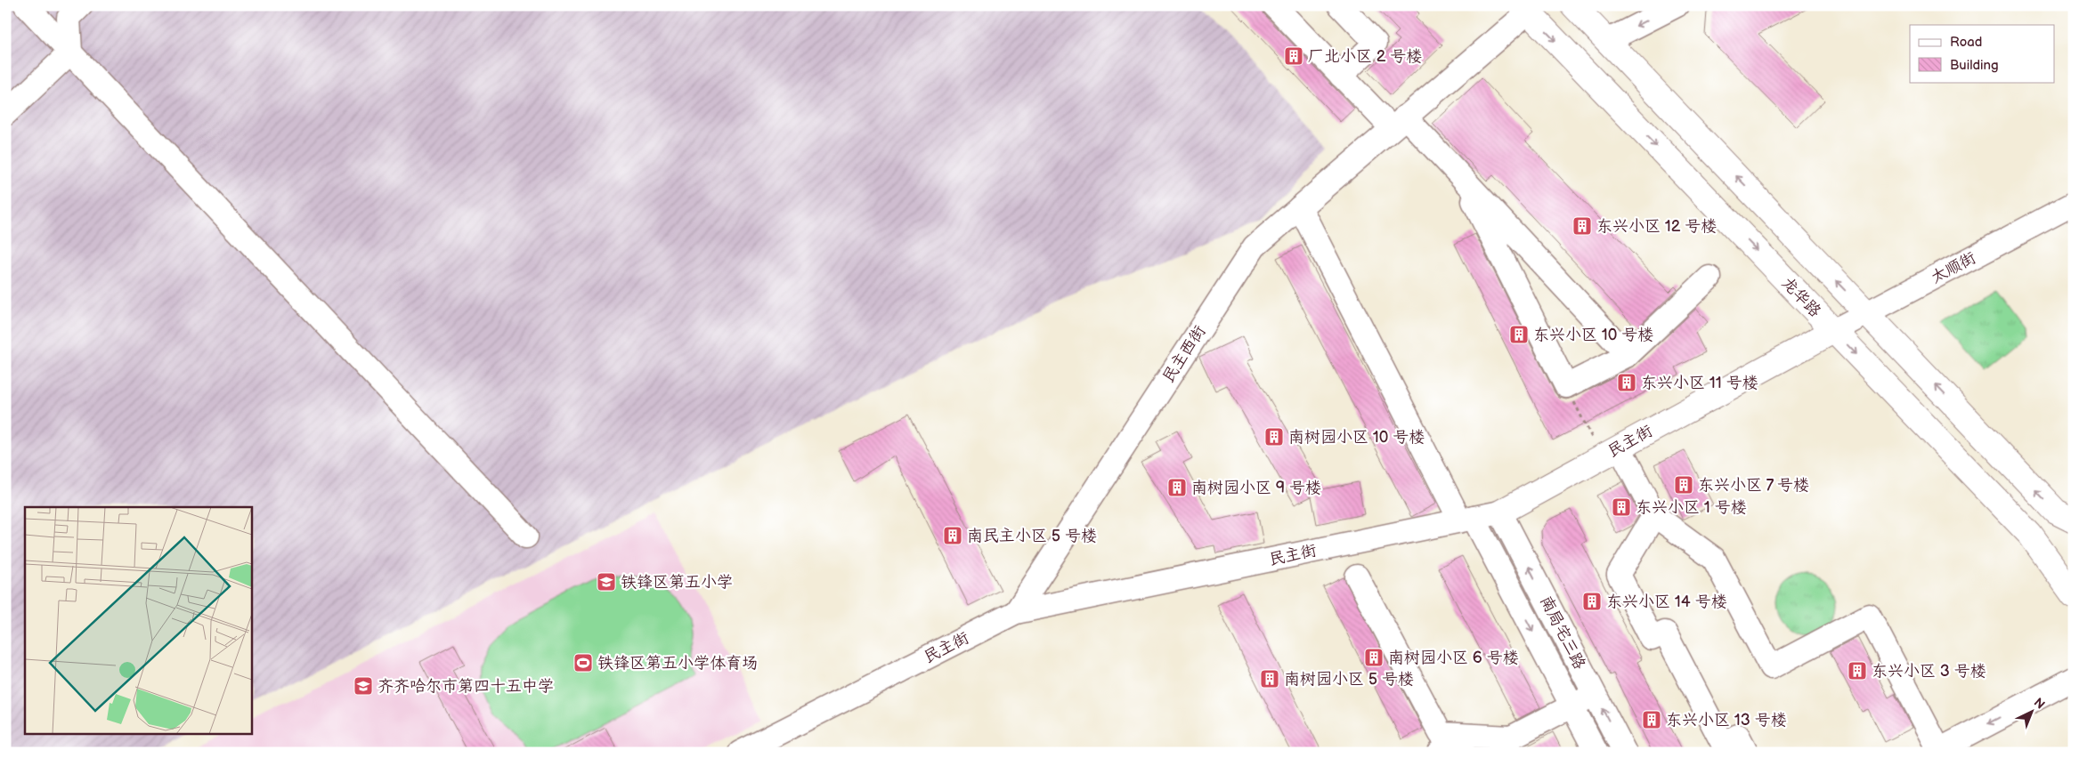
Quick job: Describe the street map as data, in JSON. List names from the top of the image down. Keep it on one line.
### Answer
{"streets":{"main road":["龙华路","民主街"],"street":["太顺街","民主西街","南局宅三路"]},"crossings":[["太顺街","龙华路"],["太顺街","民主街"],["龙华路","民主西街"],["龙华路","民主街"],["民主西街","民主街"],["民主西街","南局宅三路"],["民主街","南局宅三路"]],"places":{"building":["厂北小区 2 号楼","东兴小区 12 号楼","东兴小区 10 号楼","东兴小区 11 号楼","南树园小区 10 号楼","东兴小区 7 号楼","南树园小区 9 号楼","东兴小区 1 号楼","南民主小区 5 号楼","东兴小区 14 号楼","南树园小区 6 号楼","东兴小区 3 号楼","南树园小区 5 号楼","东兴小区 13 号楼"],"school or university":["铁锋区第五小学","齐齐哈尔市第四十五中学"],"sports":["铁锋区第五小学体育场"]},"legend":["Road","Building"],"north":"top right"}
